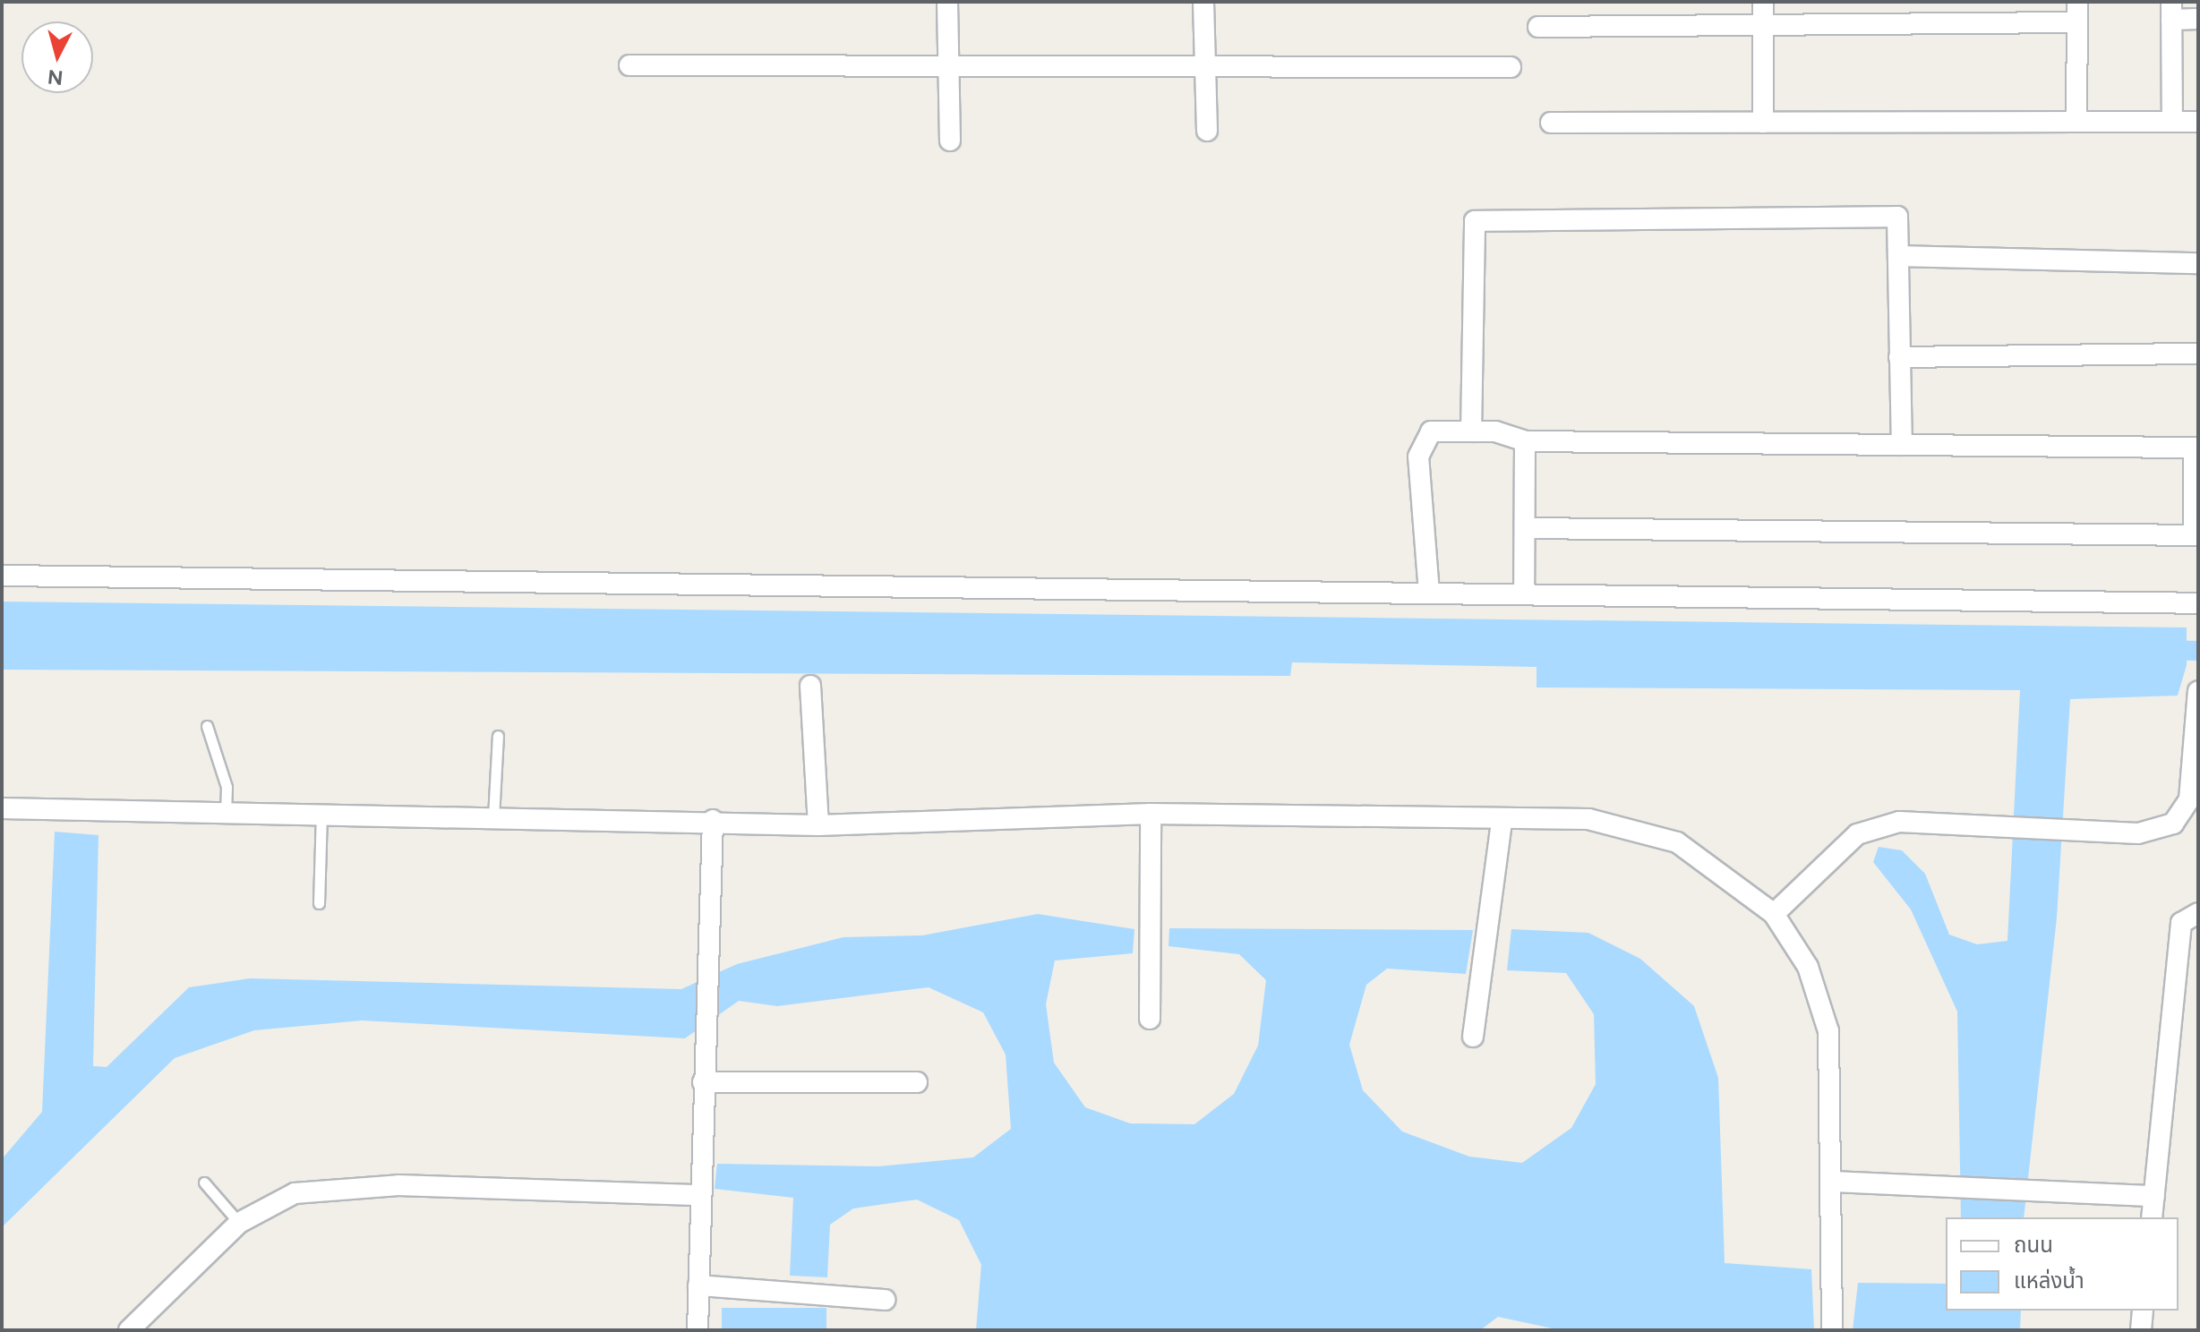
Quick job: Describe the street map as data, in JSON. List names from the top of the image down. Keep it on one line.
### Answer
{"legend":["ถนน","แหล่งน้ำ"],"north":"bottom"}
